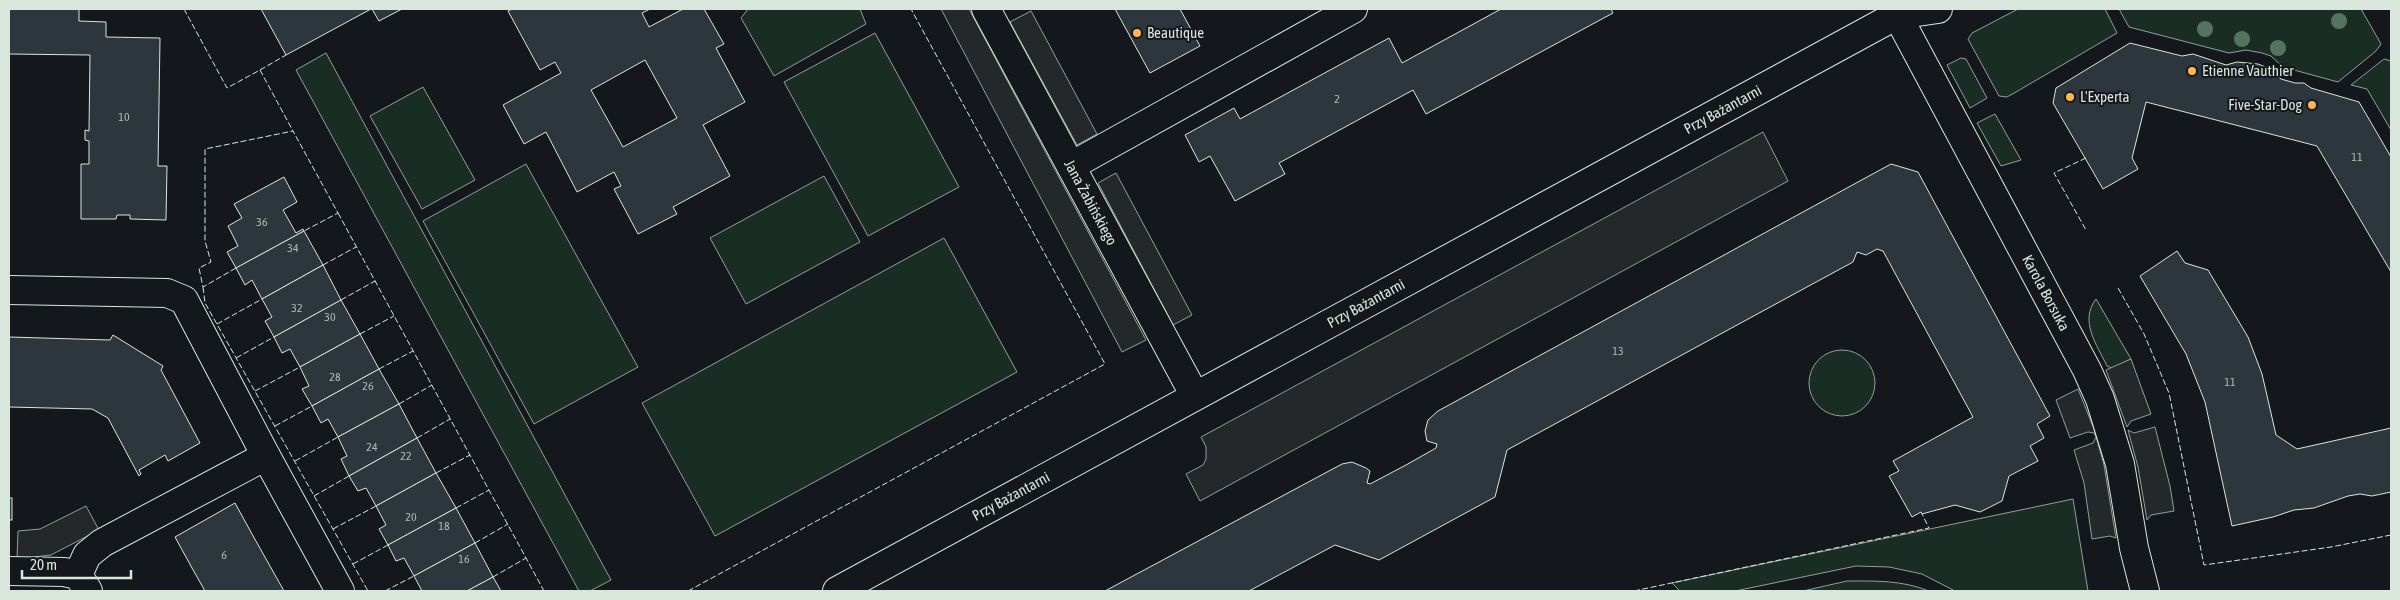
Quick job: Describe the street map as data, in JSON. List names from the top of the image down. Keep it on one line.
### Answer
{"streets":{"street":["Przy Bażantarni","Jana Żabińskiego","Karola Borsuka"]},"crossings":[["Przy Bażantarni","Jana Żabińskiego"],["Przy Bażantarni","Karola Borsuka"]],"places":["Beautique","Etienne Vauthier","L'Experta","Five-Star-Dog"],"house_numbers":["2","10","11","36","34","32","30","13","28","11","26","24","22","20","18","6","16"],"scale_bar":"20 m"}
